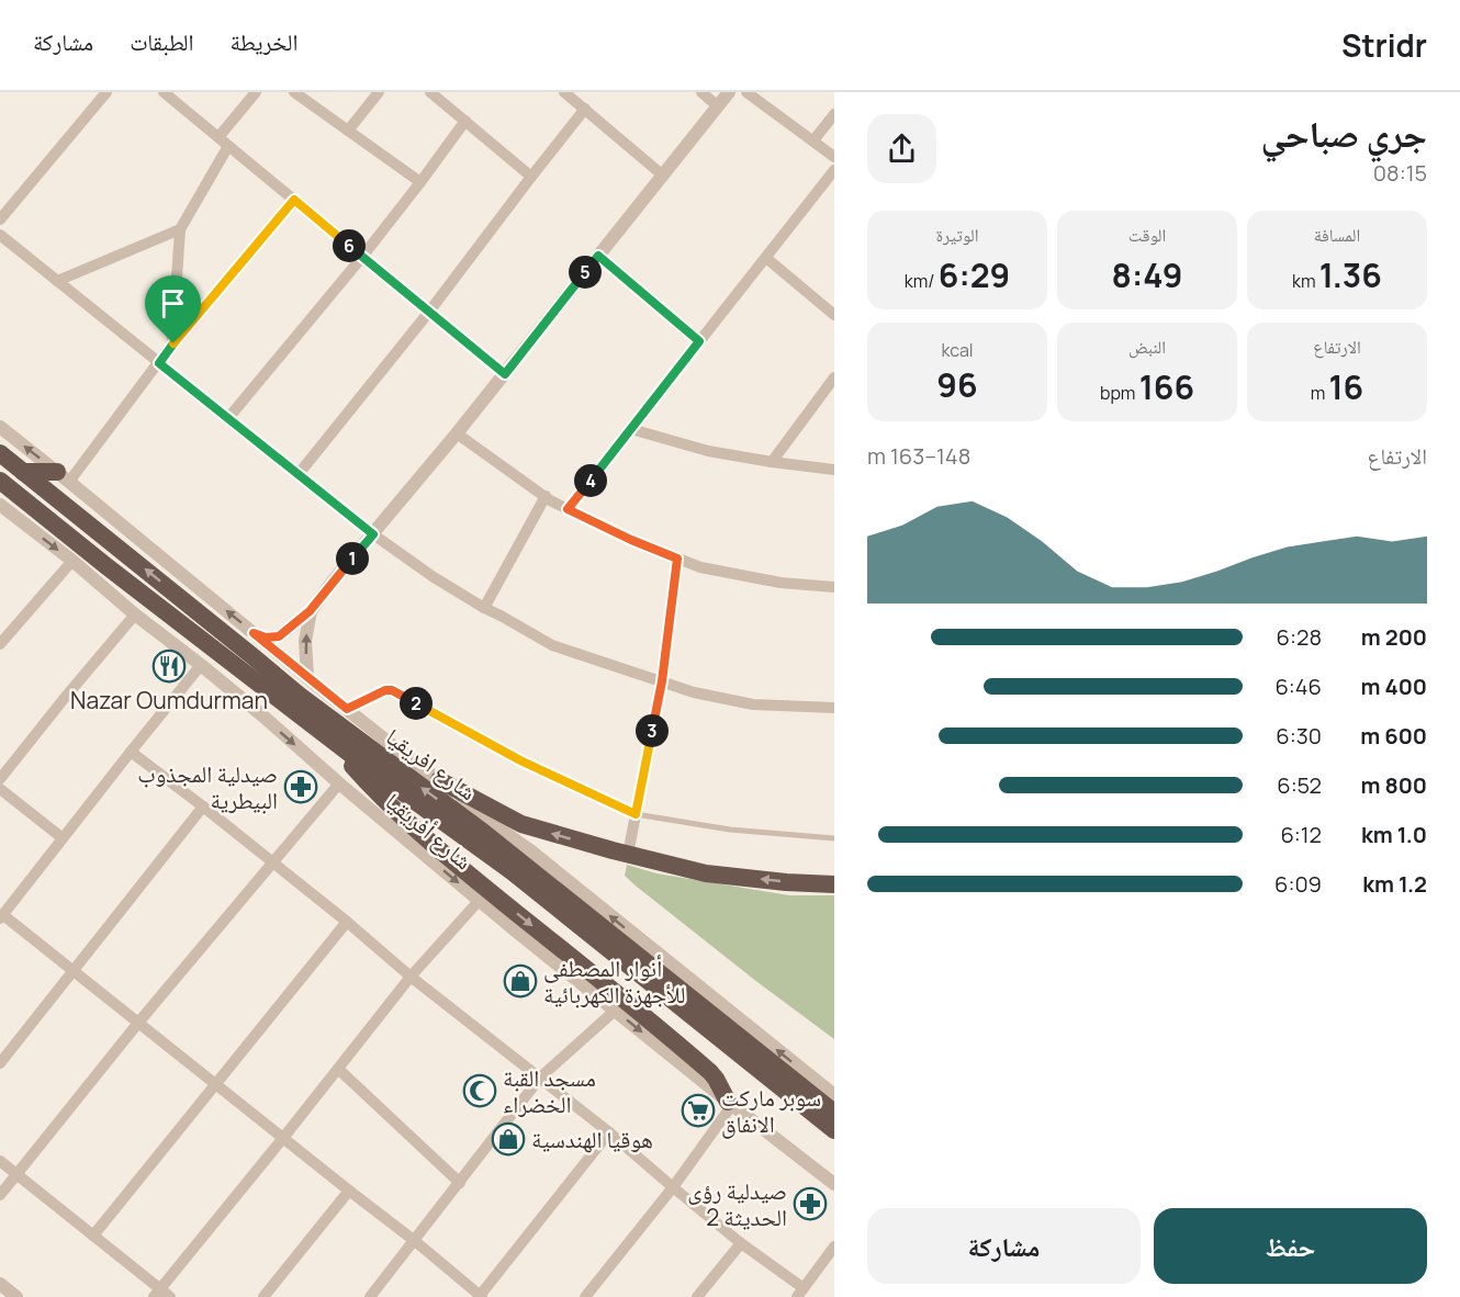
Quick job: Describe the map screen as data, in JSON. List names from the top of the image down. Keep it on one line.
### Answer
{"streets":{"highway":["شارع افريقيا"],"street":["شارع أفريقيا"]},"places":{"restaurant":["Nazar Oumdurman"],"pharmacy":["صيدلية المجذوب البيطرية","صيدلية رؤى الحديثة 2"],"shop":["أنوار المصطفى للأجهزة الكهربائية","هوقيا الهندسية"],"mosque":["مسجد القبة الخضراء"],"supermarket":["سوبر ماركت الانفاق"]},"page":{"header":"Stridr","nav":["الخريطة","الطبقات","مشاركة"],"heading":["جري صباحي","08:15"],"stats":[["المسافة","1.36 km"],["الوقت","8:49"],["الوتيرة","6:29 /km"],["الارتفاع","16 m"],["النبض","166 bpm"],["kcal","96"]],"pins":["6","5","4","1","2","3"],"chart":["الارتفاع","148–163 m"],"list":[{"name":"200 m","note":"6:28"},{"name":"400 m","note":"6:46"},{"name":"600 m","note":"6:30"},{"name":"800 m","note":"6:52"},{"name":"1.0 km","note":"6:12"},{"name":"1.2 km","note":"6:09"}],"buttons":["حفظ","مشاركة"]}}
